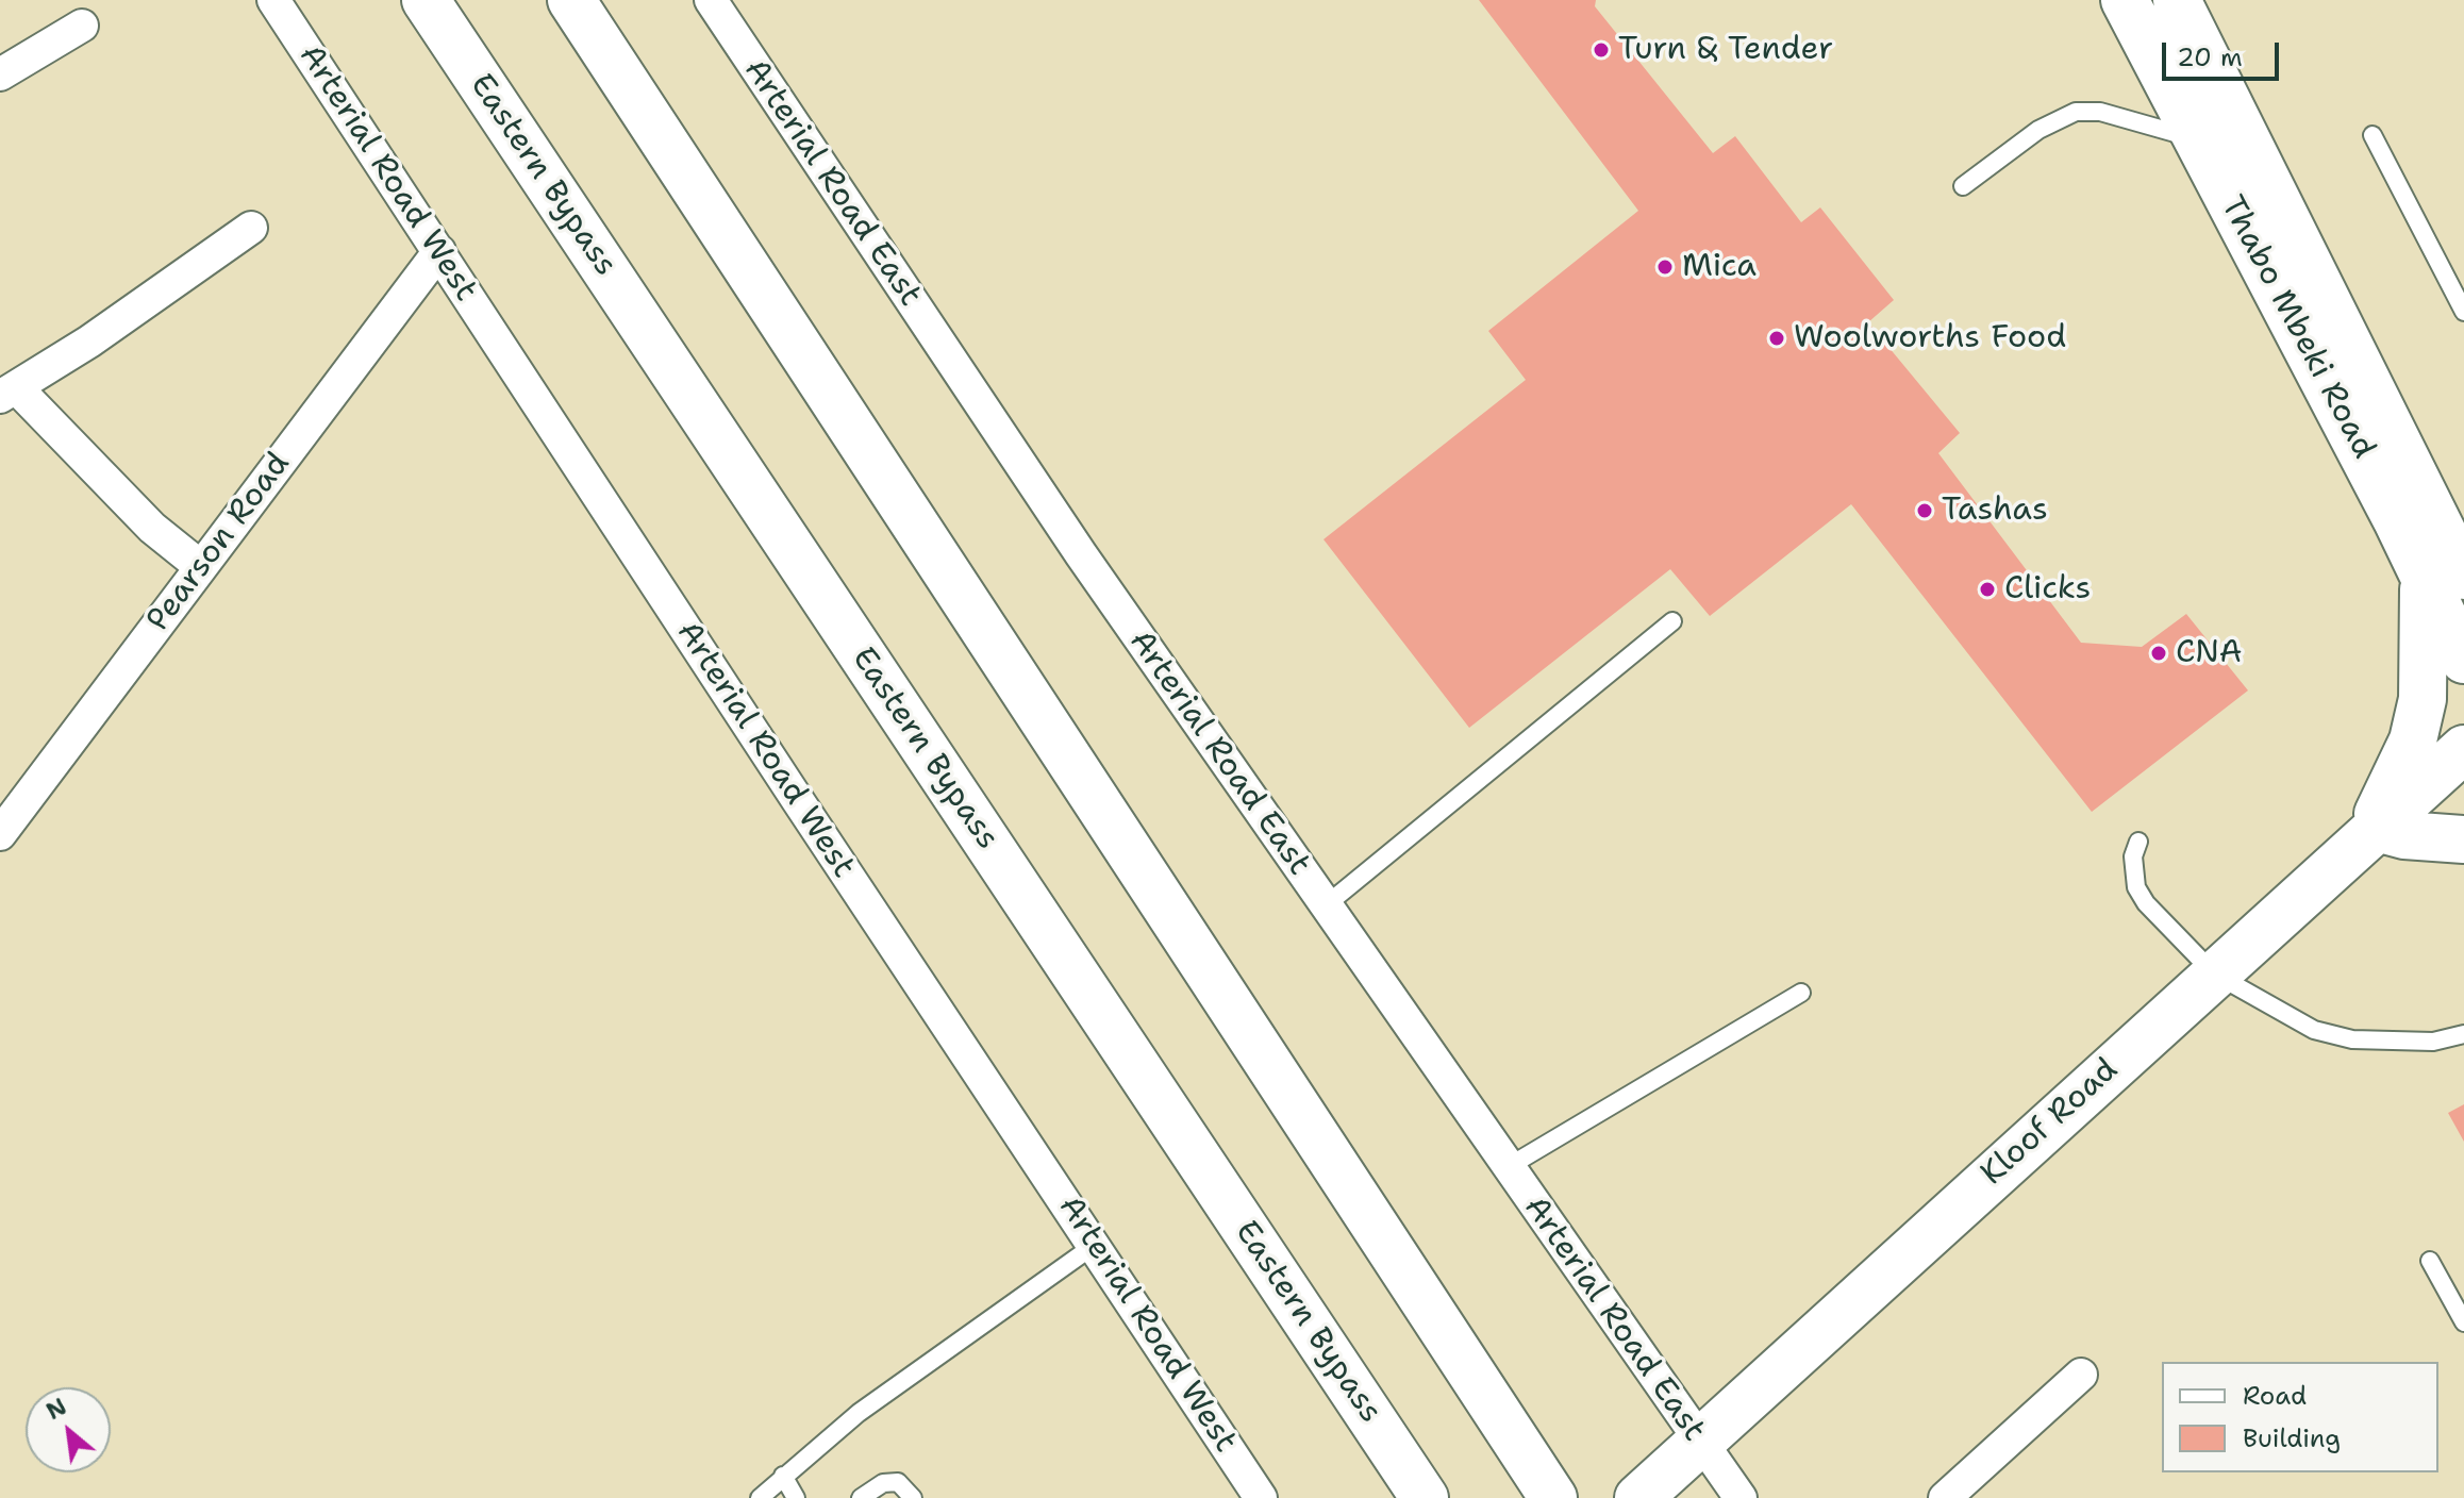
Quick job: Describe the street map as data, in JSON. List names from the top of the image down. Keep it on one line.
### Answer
{"streets":{"main road":["Eastern Bypass","Thabo Mbeki Road","Kloof Road"],"street":["Arterial Road West","Arterial Road East","Pearson Road"]},"crossings":[["Arterial Road West","Pearson Road"],["Arterial Road East","Kloof Road"]],"places":["Turn & Tender","Mica","Woolworths Food","Tashas","Clicks","CNA"],"legend":["Road","Building"],"scale_bar":"20 m","north":"top left"}
